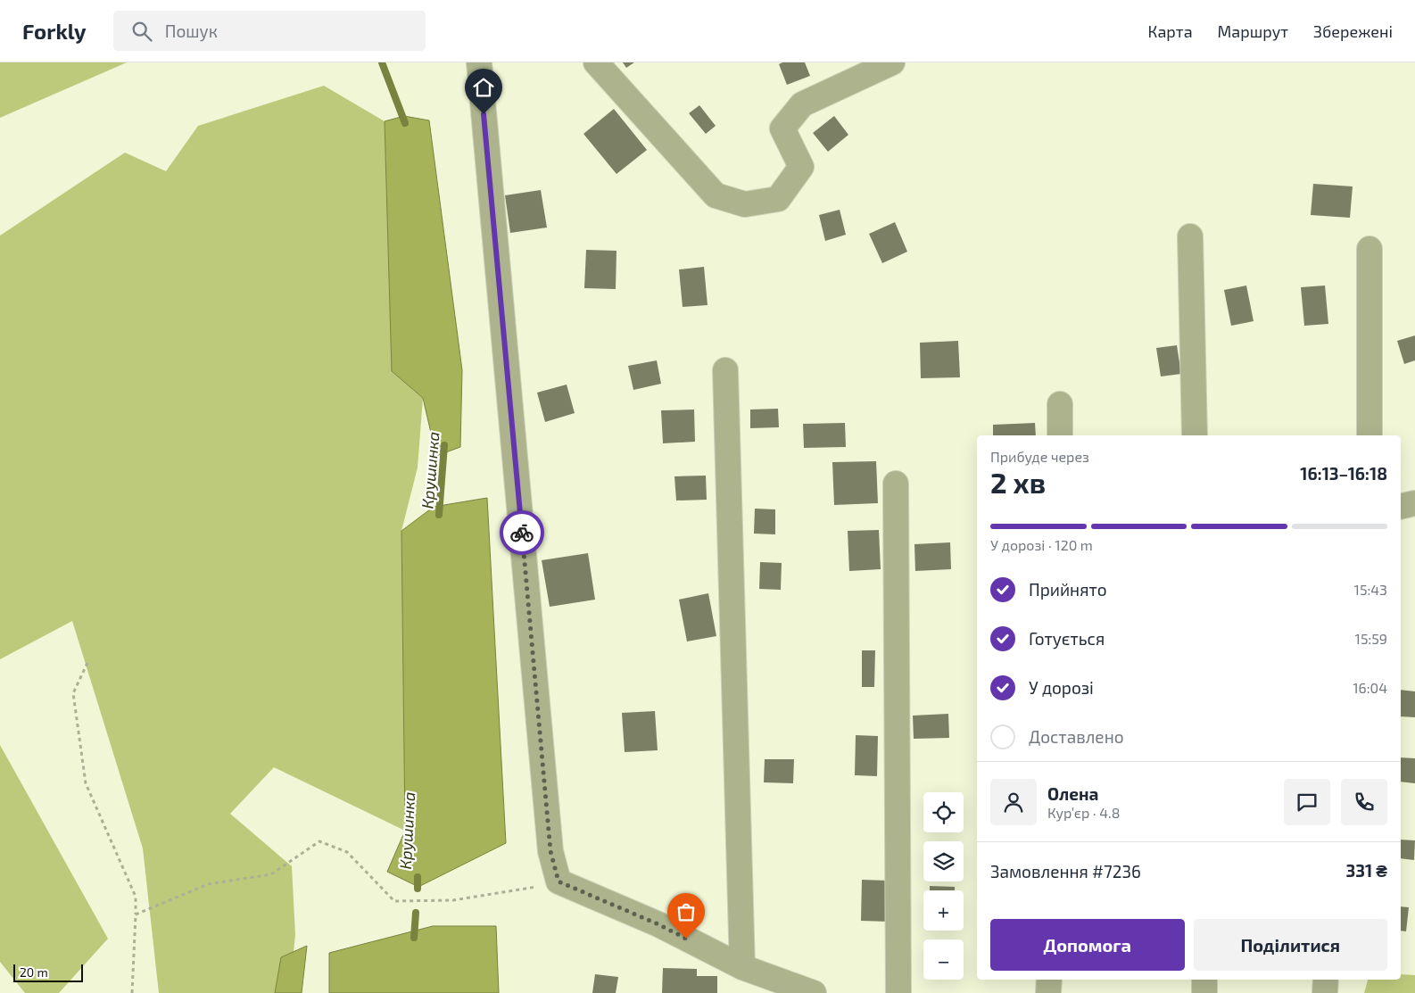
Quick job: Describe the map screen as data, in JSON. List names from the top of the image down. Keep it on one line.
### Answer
{"water":["Крушинка"],"scale_bar":"20 m","page":{"header":"Forkly","search":"Пошук","nav":["Карта","Маршрут","Збережені"],"heading":["2 хв","Прибуде через","16:13–16:18"],"panel":["Олена","Кур’єр · 4.8","Замовлення #7236","331 ₴"],"bar":"У дорозі · 120 m","list":[["Прийнято","15:43"],["Готується","15:59"],["У дорозі","16:04"],"Доставлено"],"map_buttons":["+","−"],"buttons":["Допомога","Поділитися"],"scale":"20 m"}}
